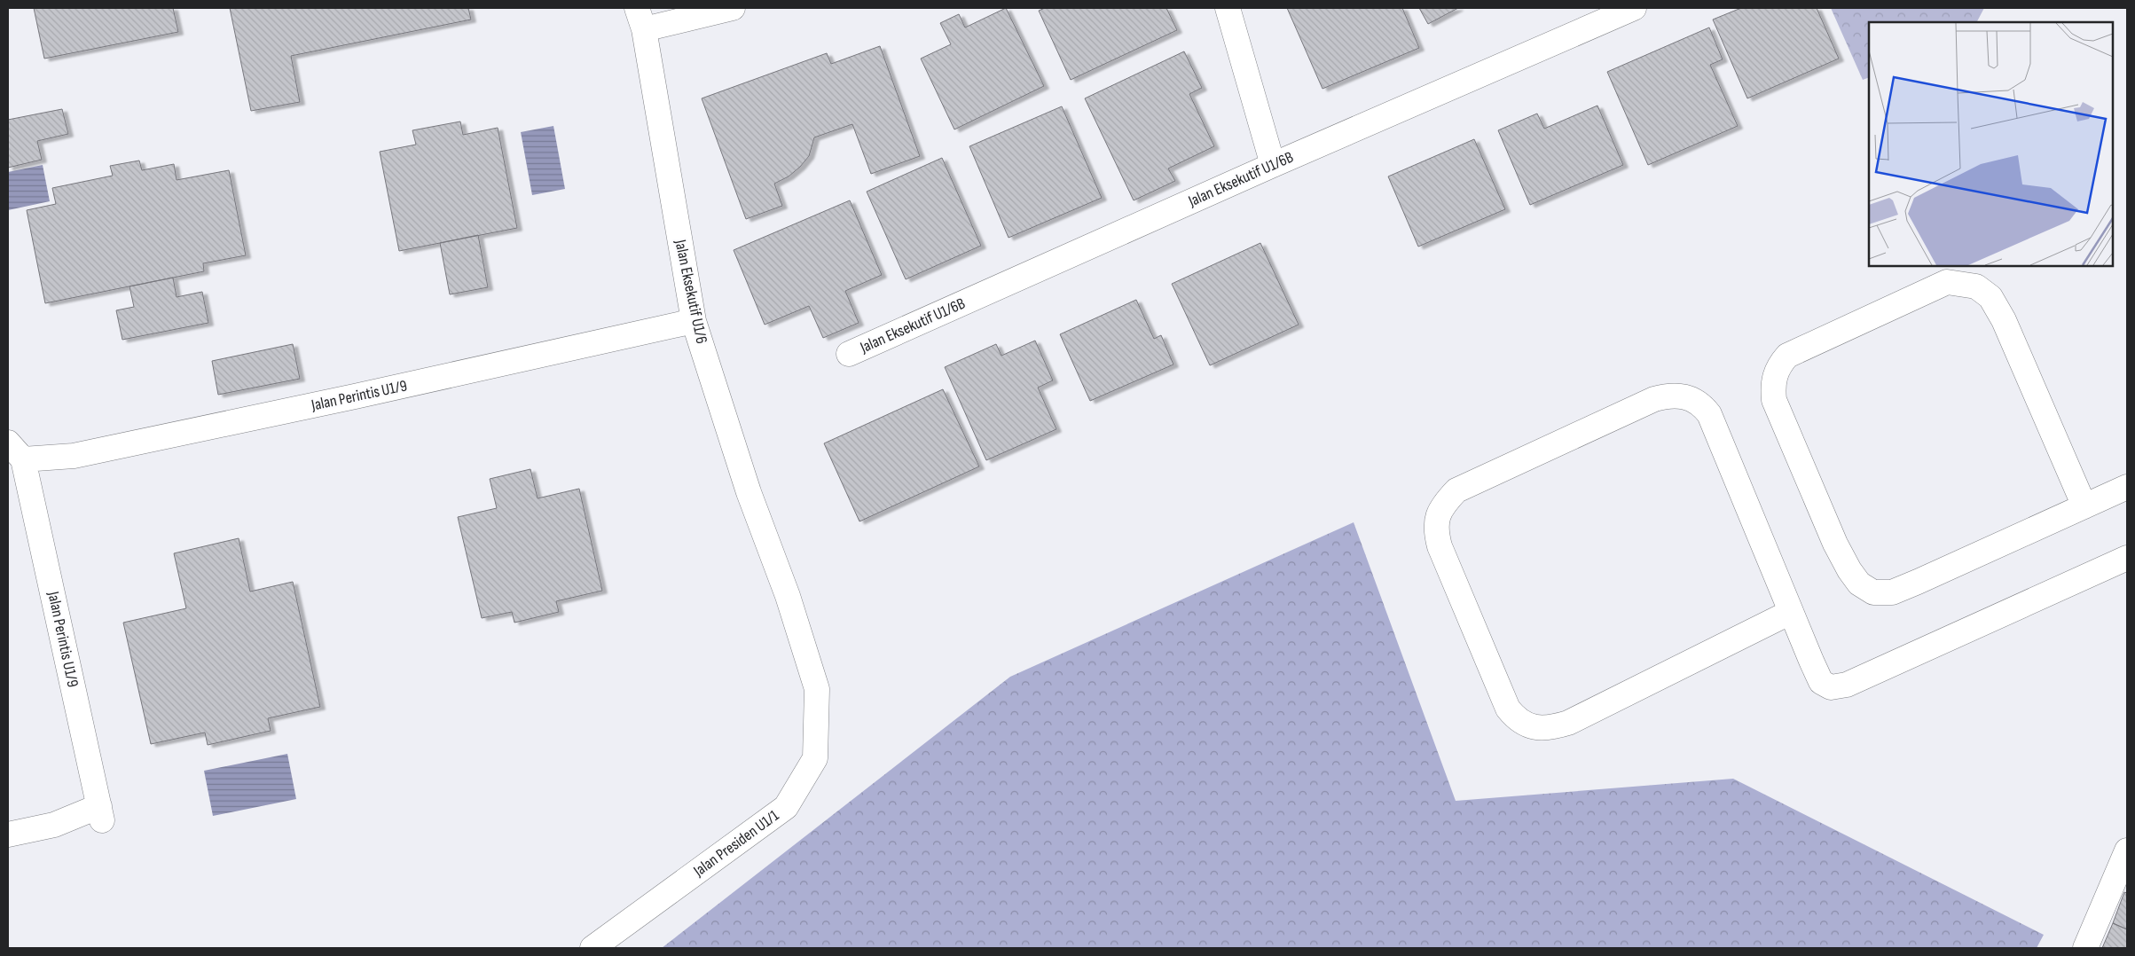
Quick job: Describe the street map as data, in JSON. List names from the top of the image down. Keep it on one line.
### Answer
{"streets":{"street":["Jalan Eksekutif U1/6B","Jalan Eksekutif U1/6","Jalan Perintis U1/9","Jalan Presiden U1/1"]},"crossings":[["Jalan Eksekutif U1/6","Jalan Perintis U1/9"],["Jalan Eksekutif U1/6","Jalan Presiden U1/1"]]}
